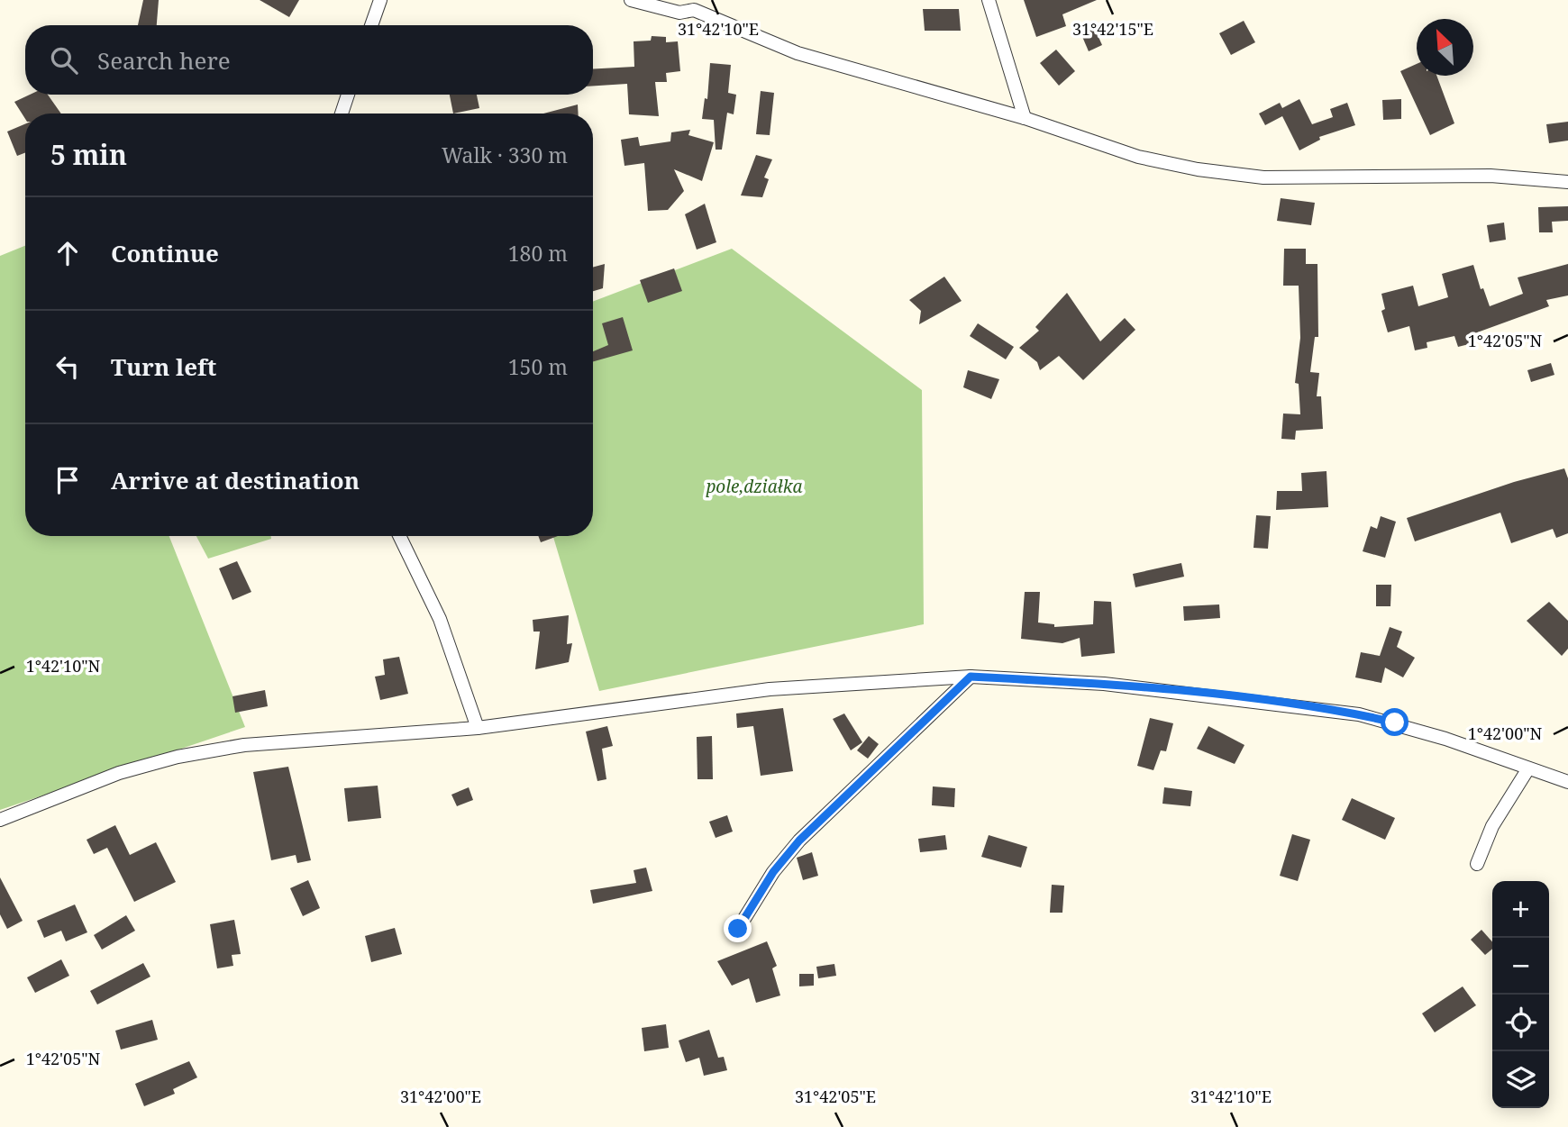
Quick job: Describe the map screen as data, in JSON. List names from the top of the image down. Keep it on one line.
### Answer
{"parks":["pole,działka"],"north":"top left","page":{"search":"Search here","heading":["5 min","Walk · 330 m"],"list":[["Continue","180 m"],["Turn left","150 m"],"Arrive at destination"],"map_buttons":["+","−"]},"coordinates":["31°42'10\"E","31°42'15\"E","1°42'05\"N","1°42'10\"N","1°42'00\"N","31°42'00\"E","31°42'05\"E"]}
